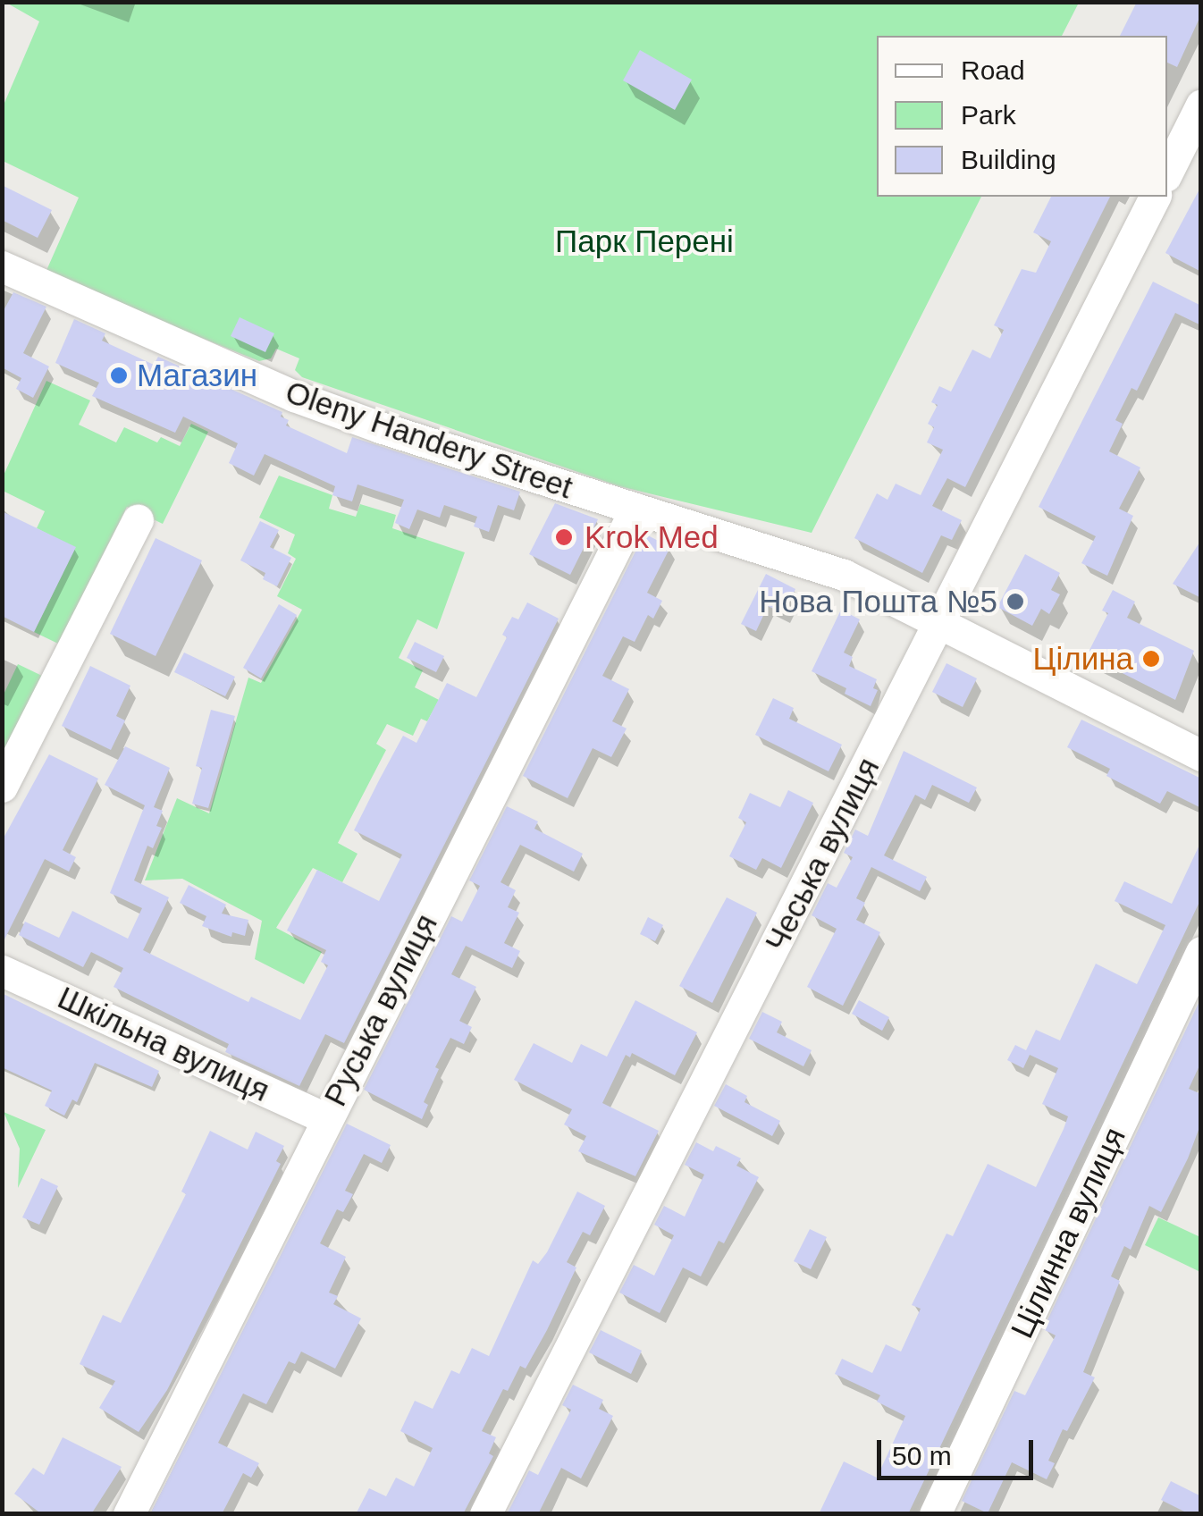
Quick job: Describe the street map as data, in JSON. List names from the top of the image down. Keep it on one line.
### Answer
{"streets":{"street":["Oleny Handery Street","Чеська вулиця","Руська вулиця","Шкільна вулиця","Цілинна вулиця"]},"crossings":[["Oleny Handery Street","Чеська вулиця"],["Oleny Handery Street","Руська вулиця"],["Руська вулиця","Шкільна вулиця"]],"parks":["Парк Перені"],"places":["Магазин","Krok Med","Нова Пошта №5","Цілина"],"legend":["Road","Park","Building"],"scale_bar":"50 m"}
